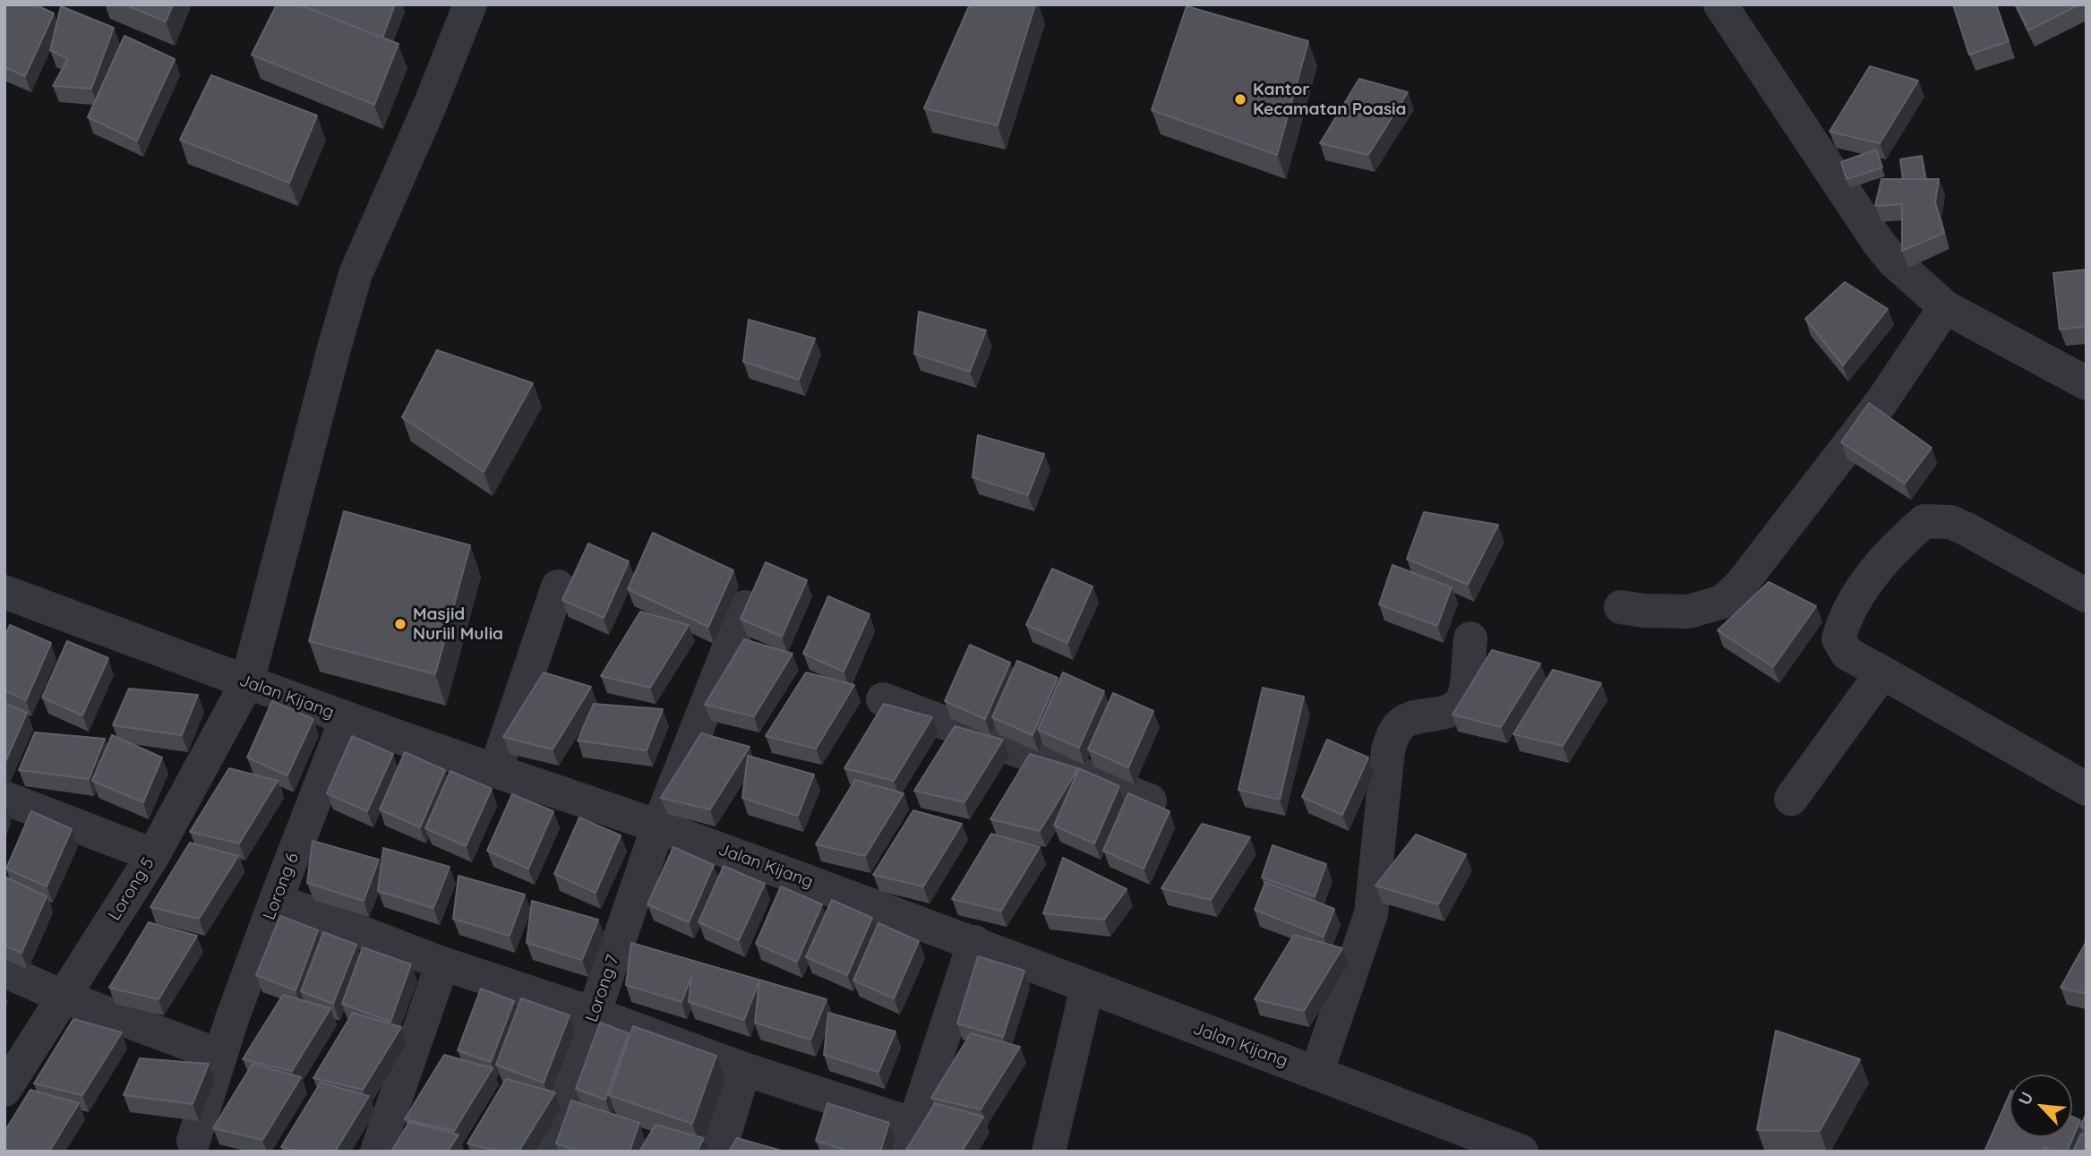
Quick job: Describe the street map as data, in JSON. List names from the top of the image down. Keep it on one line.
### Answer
{"streets":{"street":["Jalan Kijang","Lorong 6","Lorong 5","Lorong 7"]},"crossings":[["Jalan Kijang","Lorong 6"],["Jalan Kijang","Lorong 5"],["Jalan Kijang","Lorong 7"]],"places":["Kantor Kecamatan Poasia","Masjid Nuriil Mulia"],"north":"top left"}
